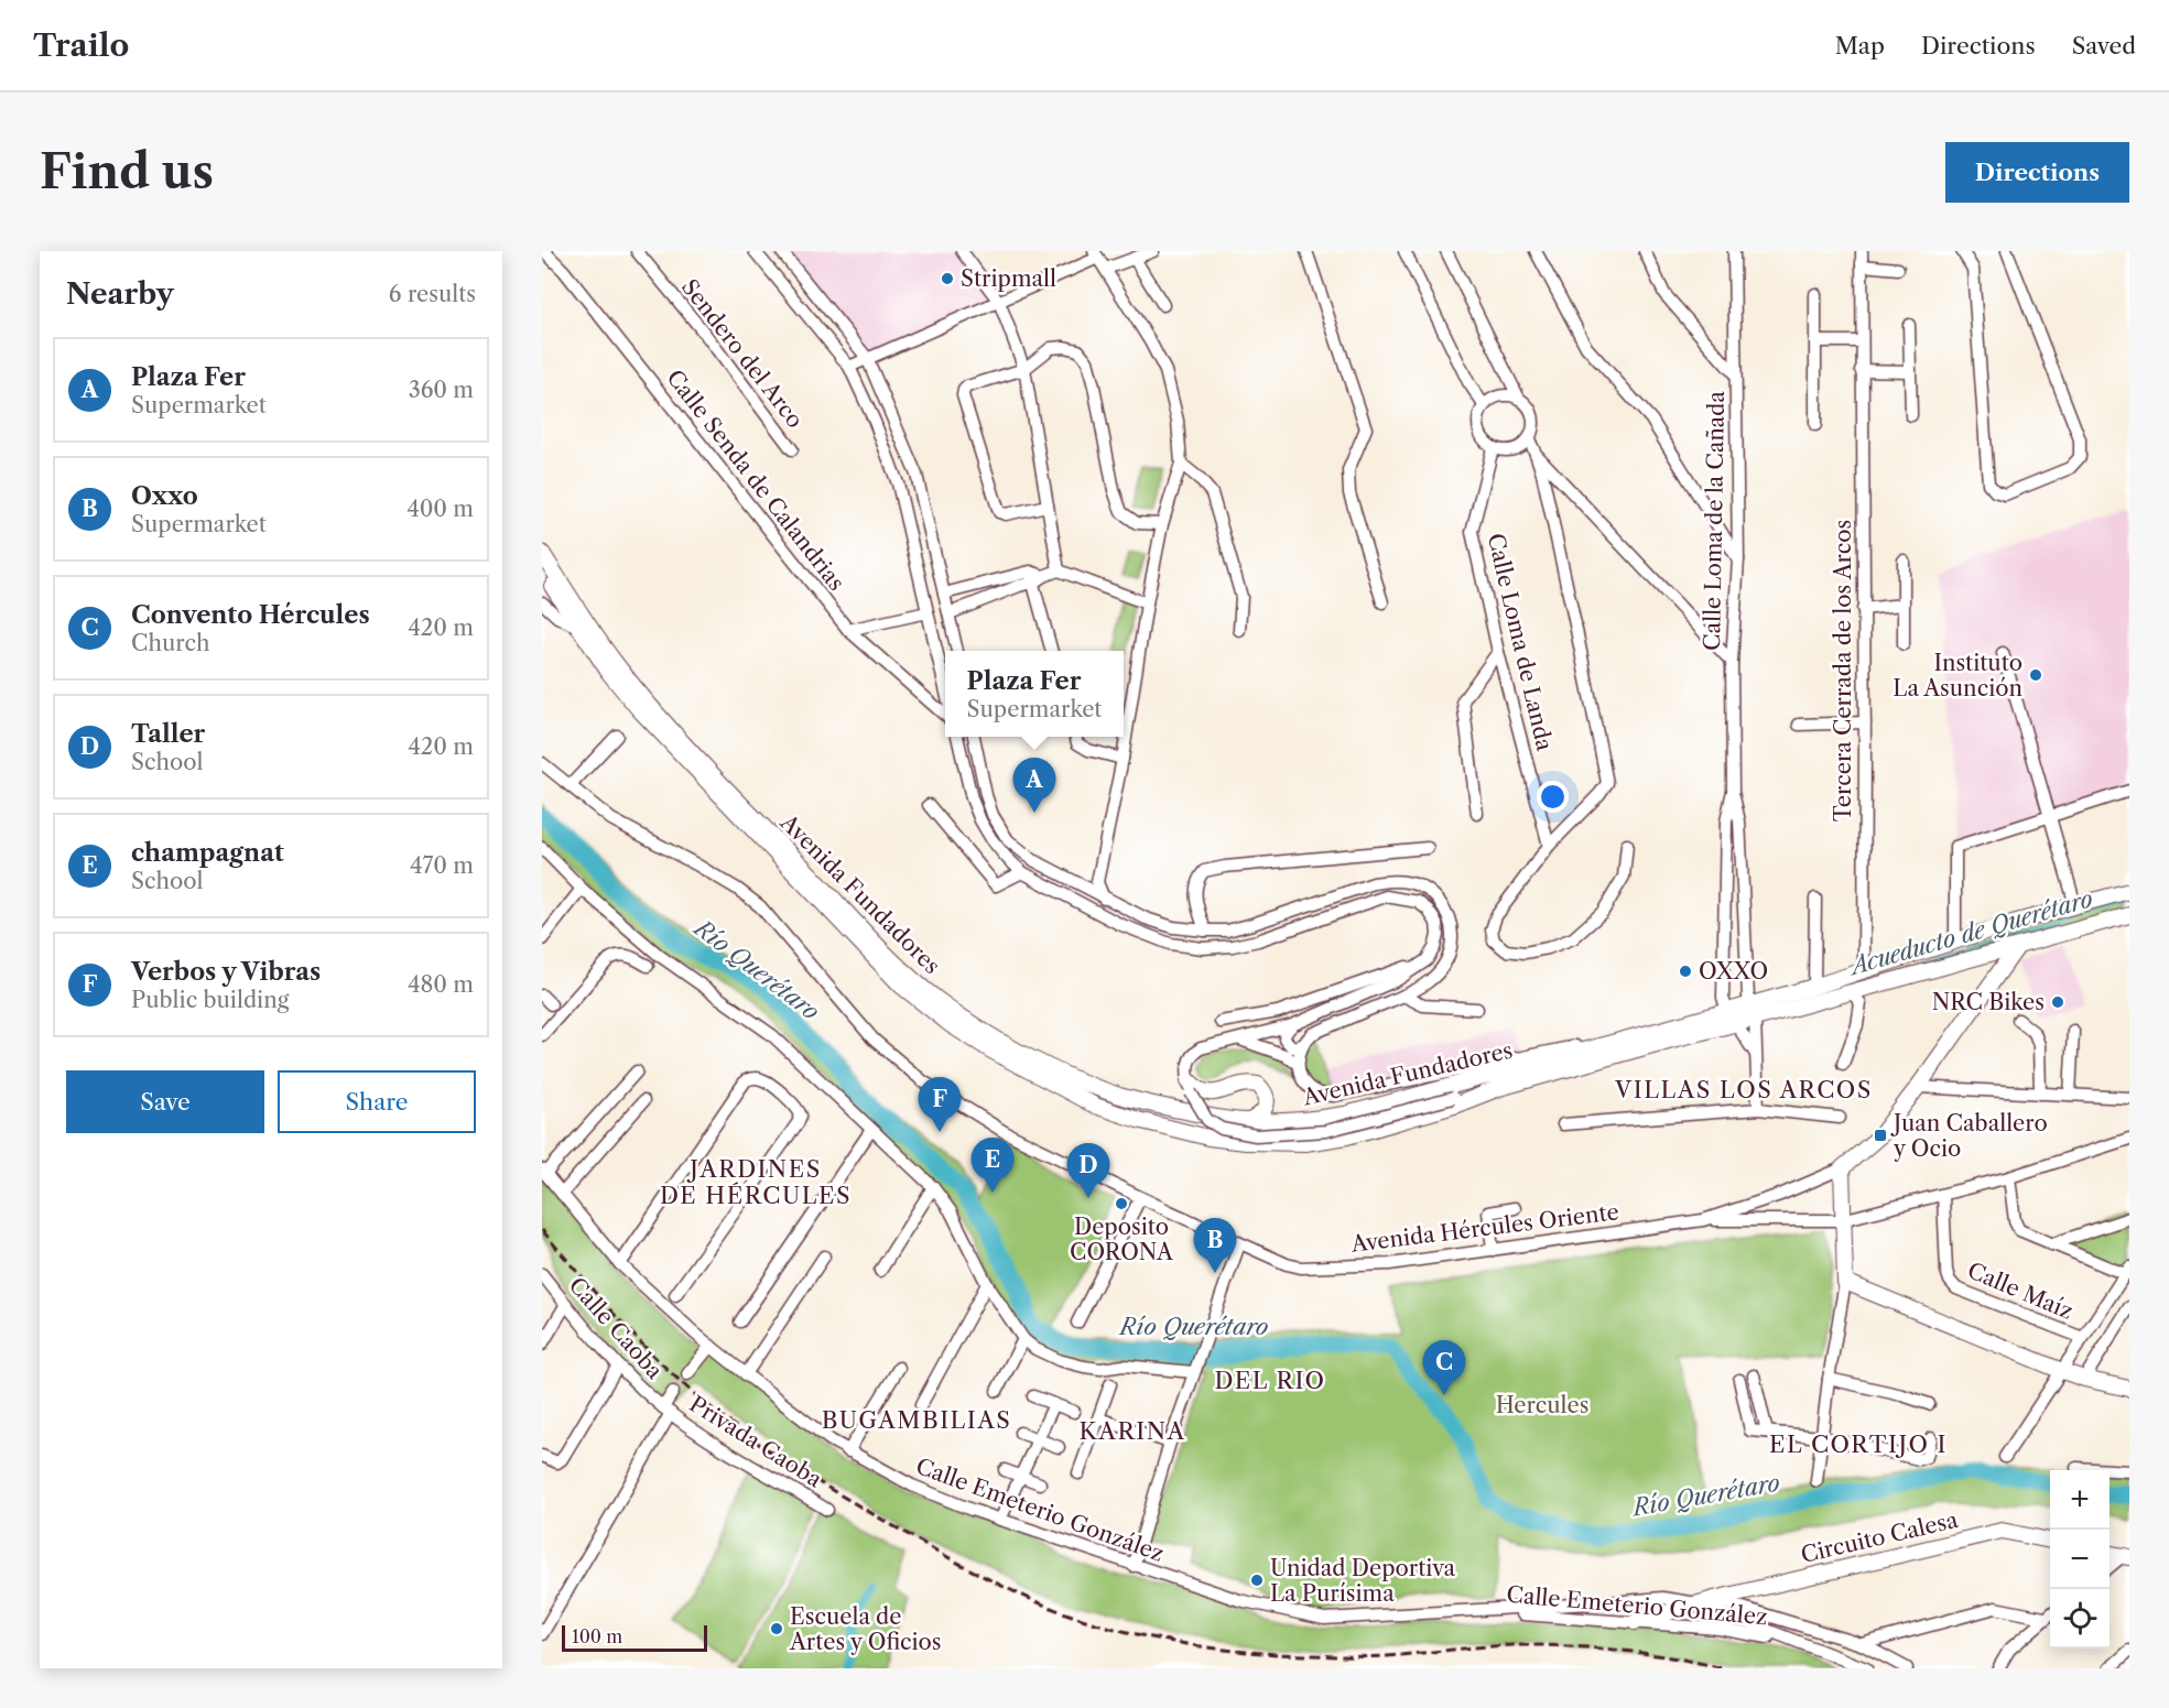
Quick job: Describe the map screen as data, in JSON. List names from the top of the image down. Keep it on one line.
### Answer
{"streets":{"main road":["Avenida Fundadores","Circuito Calesa"],"street":["Sendero del Arco","Calle Senda de Calandrias","Calle Loma de la Cañada","Calle Loma de Landa","Tercera Cerrada de los Arcos","Avenida Hércules Oriente","Calle Maíz","Calle Caoba","Privada Caoba","Calle Emeterio González"]},"crossings":[["Calle Loma de la Cañada","Avenida Fundadores"],["Tercera Cerrada de los Arcos","Avenida Fundadores"],["Calle Caoba","Privada Caoba"],["Calle Emeterio González","Circuito Calesa"]],"districts":["VILLAS LOS ARCOS","JARDINES DE HÉRCULES","DEL RIO","BUGAMBILIAS","KARINA","EL CORTIJO I"],"water":["Acueducto de Querétaro","Río Querétaro"],"parks":["Hercules"],"places":{"other":["Stripmall","Instituto La Asunción","OXXO","NRC Bikes","Deposito CORONA","Unidad Deportiva La Purísima","Escuela de Artes y Oficios"],"transit":["Juan Caballero y Ocio"]},"scale_bar":"100 m","page":{"header":"Trailo","nav":["Map","Directions","Saved"],"buttons":["Directions",["Save","Share"]],"title":"Find us","heading":["Nearby","6 results"],"list":[{"mark":"A","name":"Plaza Fer","note":"Supermarket","value":"360 m"},{"mark":"B","name":"Oxxo","note":"Supermarket","value":"400 m"},{"mark":"C","name":"Convento Hércules","note":"Church","value":"420 m"},{"mark":"D","name":"Taller","note":"School","value":"420 m"},{"mark":"E","name":"champagnat","note":"School","value":"470 m"},{"mark":"F","name":"Verbos y Vibras","note":"Public building","value":"480 m"}],"popup":["Plaza Fer","Supermarket"],"pins":["A","F","E","D","B","C"],"map_buttons":["+","−"],"scale":"100 m"}}
